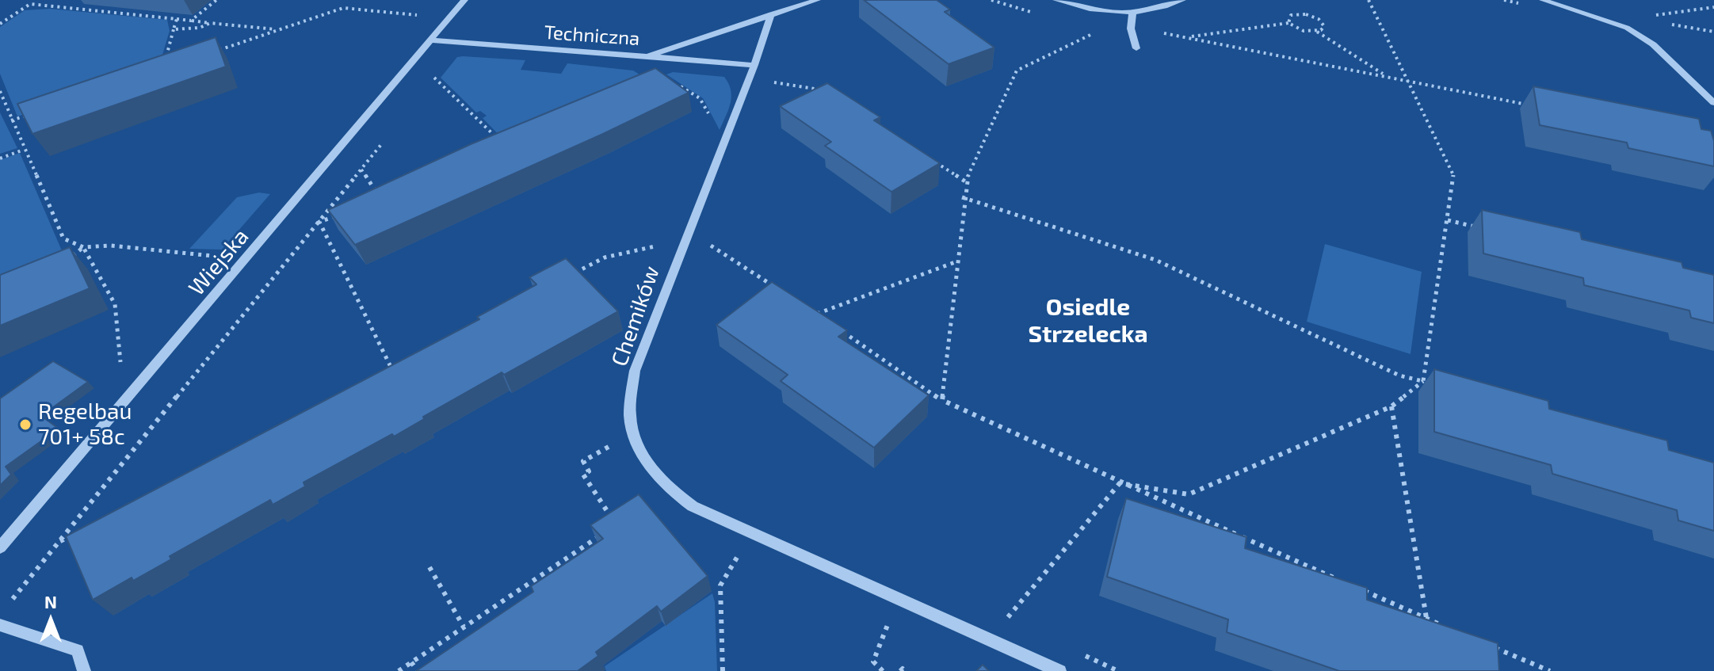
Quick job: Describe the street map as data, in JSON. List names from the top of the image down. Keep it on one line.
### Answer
{"streets":{"street":["Techniczna","Wiejska","Chemików"]},"crossings":[["Techniczna","Wiejska"],["Techniczna","Chemików"]],"districts":["Osiedle Strzelecka"],"places":["Regelbau 701+ 58c"],"north":"top"}
